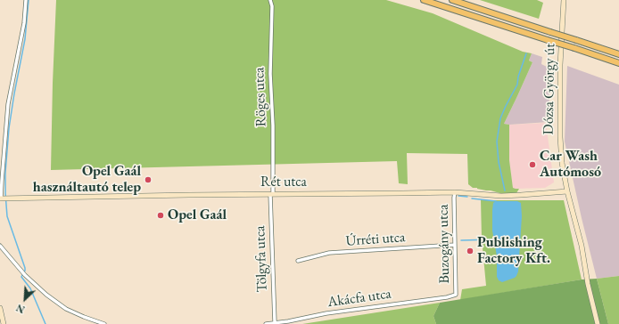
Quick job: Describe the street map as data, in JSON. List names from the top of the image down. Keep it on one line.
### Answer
{"streets":{"street":["Dózsa György út","Röges utca","Rét utca","Úrréti utca","Buzogány utca","Tölgyfa utca","Akácfa utca"]},"crossings":[["Dózsa György út","Rét utca"],["Röges utca","Rét utca"],["Röges utca","Tölgyfa utca"],["Rét utca","Buzogány utca"],["Rét utca","Tölgyfa utca"],["Úrréti utca","Buzogány utca"],["Buzogány utca","Akácfa utca"],["Tölgyfa utca","Akácfa utca"]],"places":["Car Wash Autómosó","Opel Gaál használtautó telep","Opel Gaál","Publishing Factory Kft."],"north":"bottom left"}
